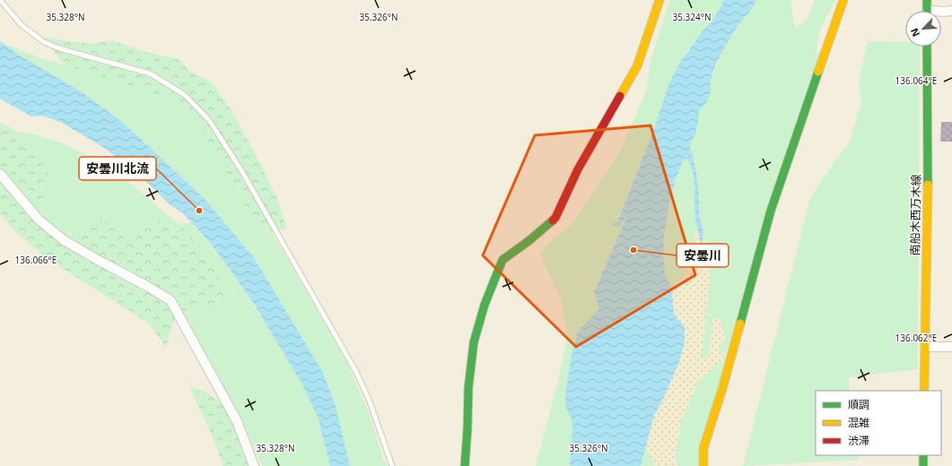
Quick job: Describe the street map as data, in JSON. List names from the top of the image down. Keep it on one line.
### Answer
{"streets":{"street":["南船木西万木線"]},"places":["安曇川北流","安曇川"],"legend":["順調","混雑","渋滞"],"north":"bottom left","coordinates":["35.326°N","35.328°N","35.324°N","136.064°E","136.066°E","136.062°E"]}
